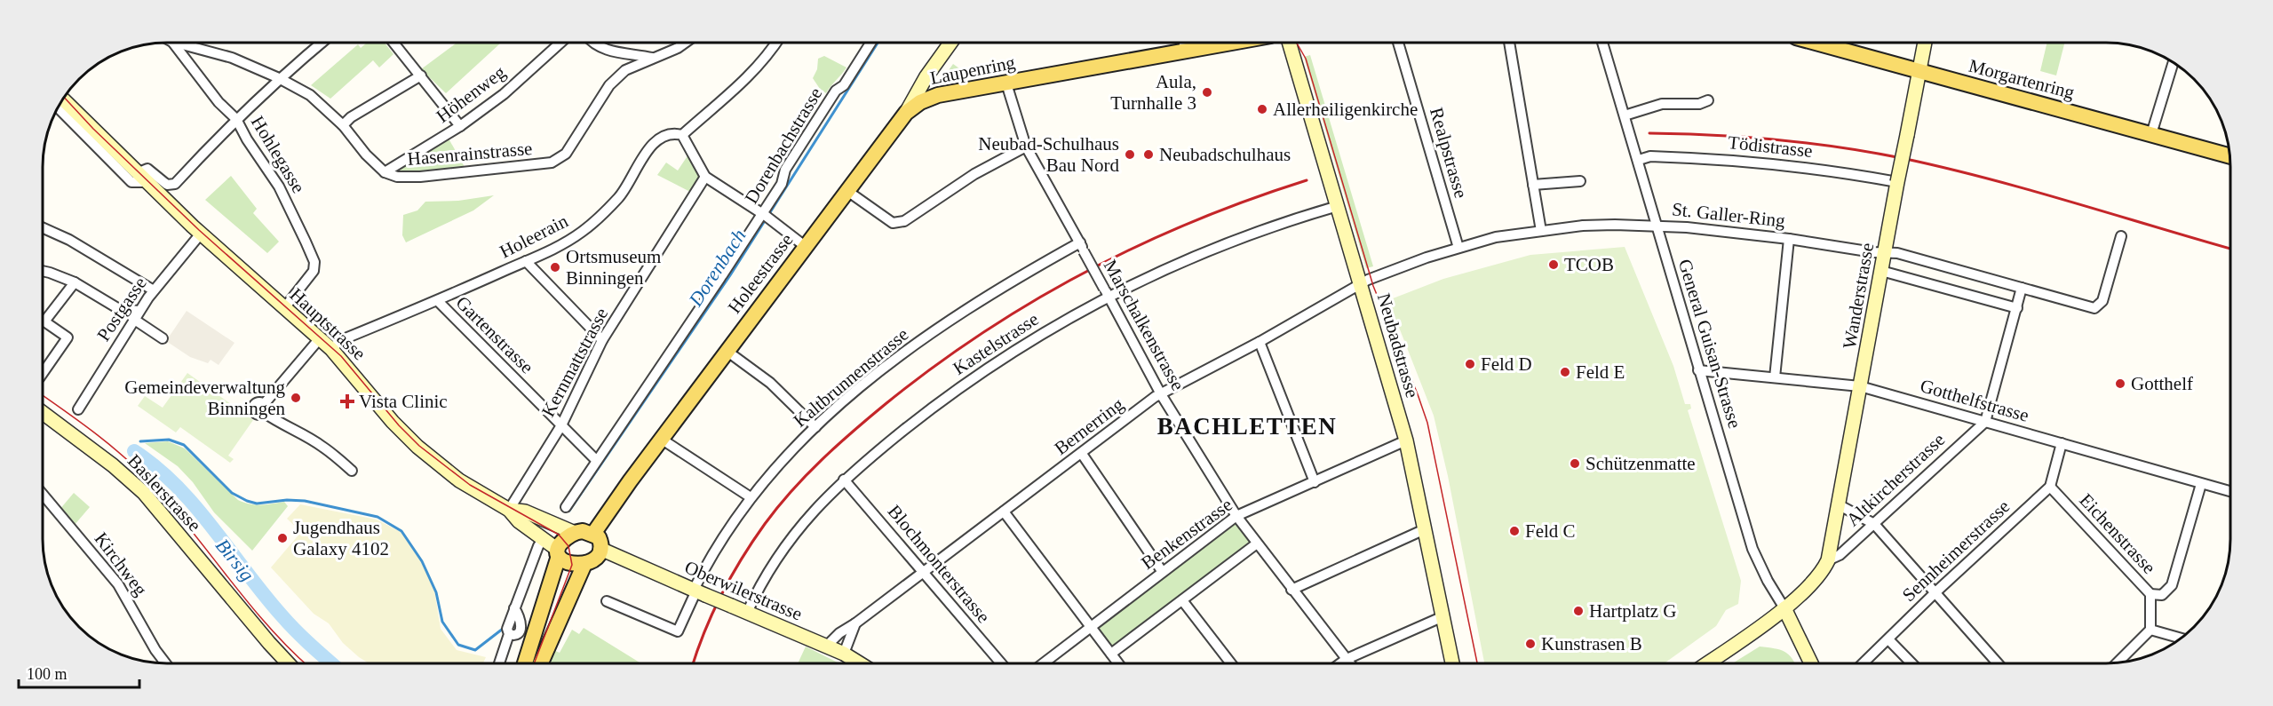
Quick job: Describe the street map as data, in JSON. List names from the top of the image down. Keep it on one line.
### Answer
{"streets":{"main road":["Laupenring","Morgartenring","Holeestrasse"],"street":["Höhenweg","Dorenbachstrasse","Tödistrasse","Realpstrasse","Hasenrainstrasse","Hohlegasse","St. Galler-Ring","Holeerain","Wanderstrasse","Postgasse","Hauptstrasse","Marschalkenstrasse","Gartenstrasse","Kastelstrasse","General Guisan-Strasse","Neubadstrasse","Kernmattstrasse","Kaltbrunnenstrasse","Gotthelfstrasse","Bernerring","Altkircherstrasse","Baslerstrasse","Benkenstrasse","Eichenstrasse","Sennheimerstrasse","Kirchweg","Blochmonterstrasse","Oberwilerstrasse"]},"crossings":[["Laupenring","Holeestrasse"],["Laupenring","Marschalkenstrasse"],["Morgartenring","Wanderstrasse"],["Höhenweg","Hasenrainstrasse"],["Dorenbachstrasse","Gartenstrasse"],["Tödistrasse","Wanderstrasse"],["Tödistrasse","General Guisan-Strasse"],["Realpstrasse","St. Galler-Ring"],["Hohlegasse","Hauptstrasse"],["St. Galler-Ring","Wanderstrasse"],["St. Galler-Ring","General Guisan-Strasse"],["St. Galler-Ring","Neubadstrasse"],["St. Galler-Ring","Bernerring"],["Holeerain","Hauptstrasse"],["Holeerain","Gartenstrasse"],["Holeestrasse","Hauptstrasse"],["Holeestrasse","Oberwilerstrasse"],["Wanderstrasse","Gotthelfstrasse"],["Wanderstrasse","Altkircherstrasse"],["Postgasse","Hauptstrasse"],["Hauptstrasse","Kernmattstrasse"],["Hauptstrasse","Oberwilerstrasse"],["Marschalkenstrasse","Kastelstrasse"],["Marschalkenstrasse","Kaltbrunnenstrasse"],["Marschalkenstrasse","Bernerring"],["Marschalkenstrasse","Benkenstrasse"],["Gartenstrasse","Kernmattstrasse"],["Kastelstrasse","Neubadstrasse"],["Kastelstrasse","Blochmonterstrasse"],["Kastelstrasse","Oberwilerstrasse"],["General Guisan-Strasse","Gotthelfstrasse"],["Neubadstrasse","Bernerring"],["Neubadstrasse","Benkenstrasse"],["Kaltbrunnenstrasse","Oberwilerstrasse"],["Gotthelfstrasse","Altkircherstrasse"],["Bernerring","Blochmonterstrasse"],["Bernerring","Oberwilerstrasse"],["Eichenstrasse","Sennheimerstrasse"]],"districts":["BACHLETTEN"],"water":["Dorenbach","Birsig"],"places":{"other":["Aula, Turnhalle 3","Allerheiligenkirche","Neubad-Schulhaus Bau Nord","Neubadschulhaus","TCOB","Ortsmuseum Binningen","Feld D","Feld E","Gotthelf","Gemeindeverwaltung Binningen","Schützenmatte","Feld C","Jugendhaus Galaxy 4102","Hartplatz G","Kunstrasen B"],"health":["Vista Clinic"]},"scale_bar":"100 m"}
